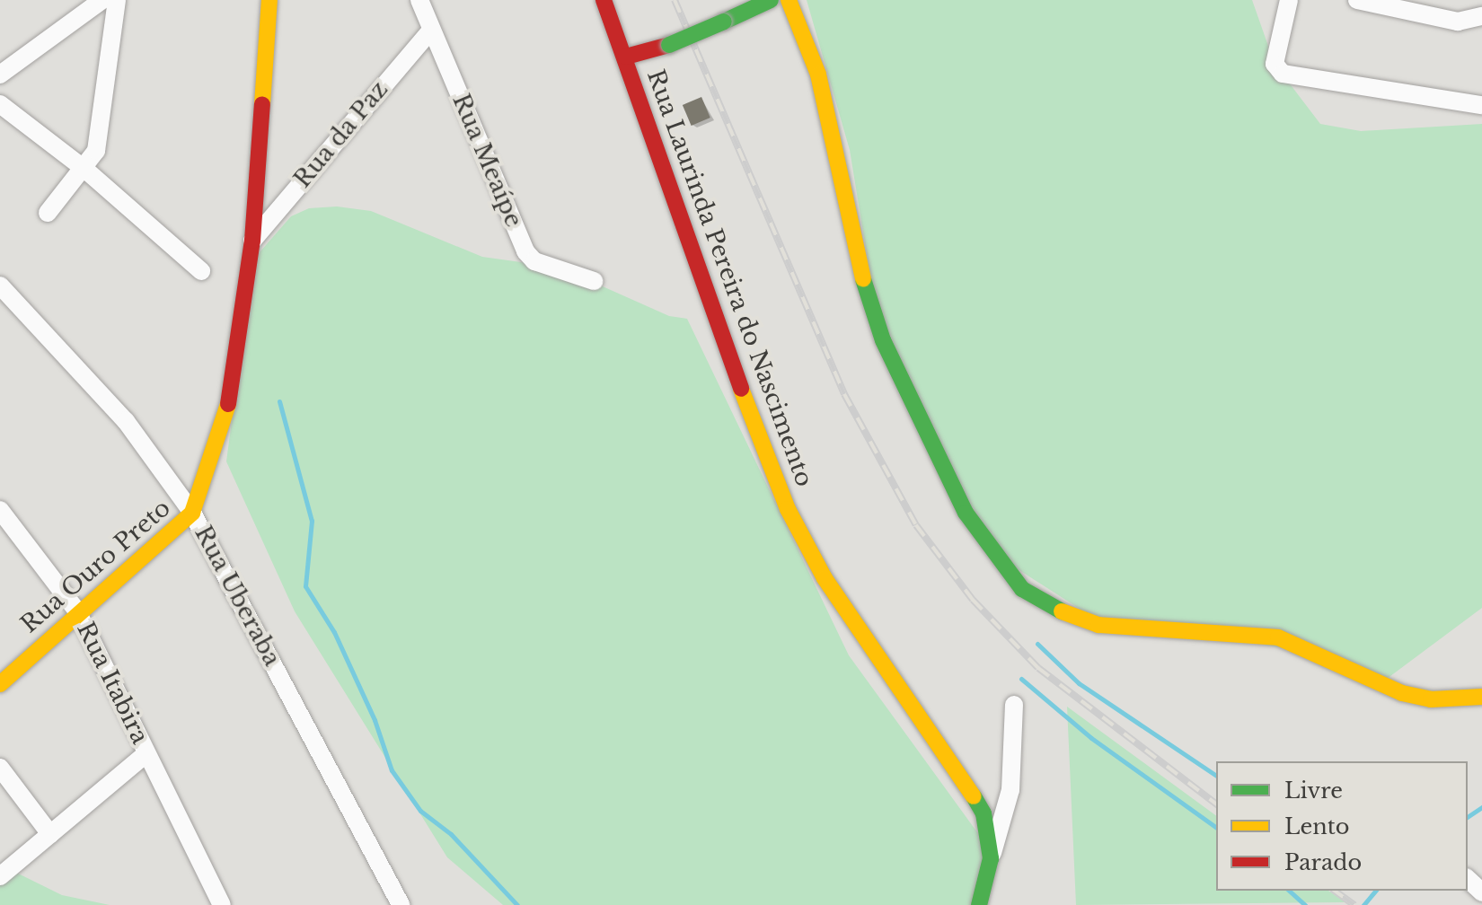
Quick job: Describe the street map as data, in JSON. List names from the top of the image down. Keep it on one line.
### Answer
{"streets":{"street":["Rua da Paz","Rua Meaípe","Rua Laurinda Pereira do Nascimento","Rua Ouro Preto","Rua Uberaba","Rua Itabira"]},"crossings":[["Rua da Paz","Rua Meaípe"],["Rua Ouro Preto","Rua Uberaba"],["Rua Ouro Preto","Rua Itabira"]],"legend":["Livre","Lento","Parado"]}
